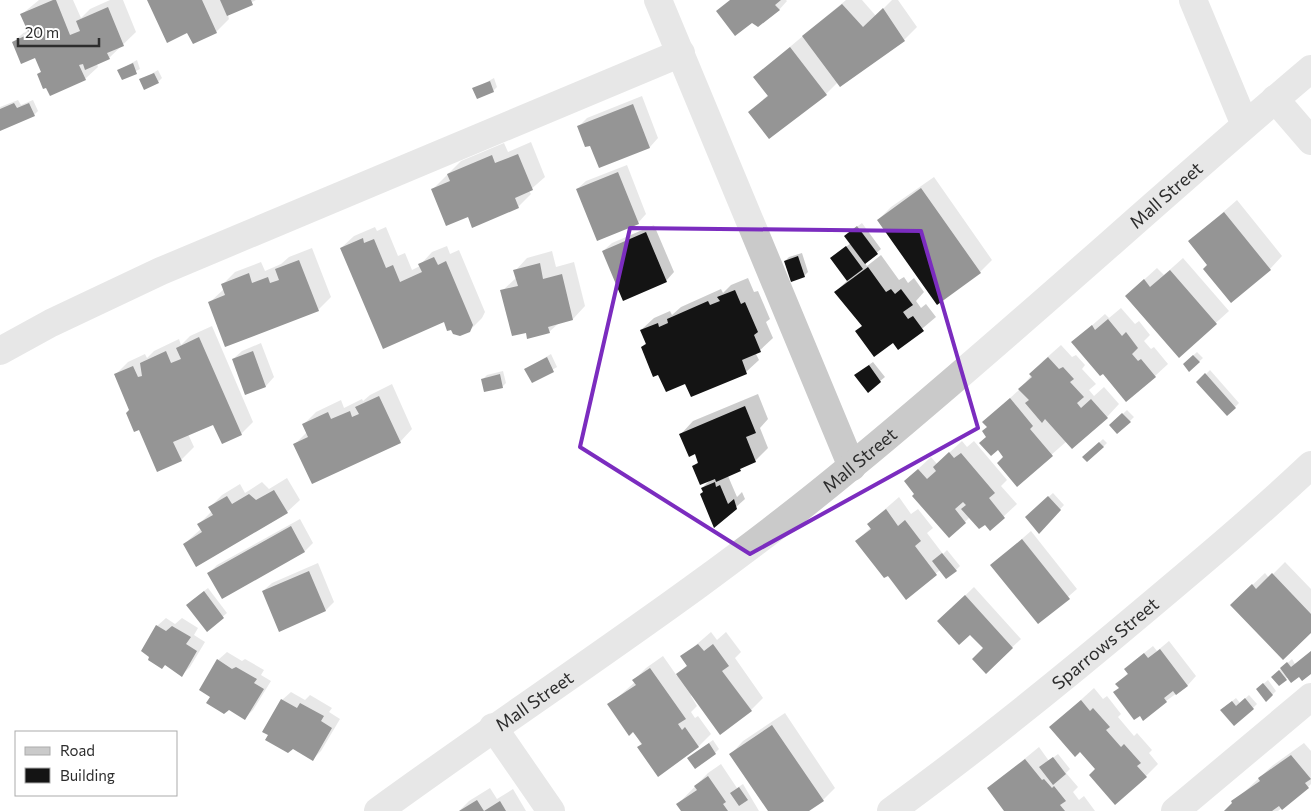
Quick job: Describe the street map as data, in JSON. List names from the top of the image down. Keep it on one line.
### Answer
{"streets":{"street":["Mall Street","Sparrows Street"]},"legend":["Road","Building"],"scale_bar":"20 m"}
